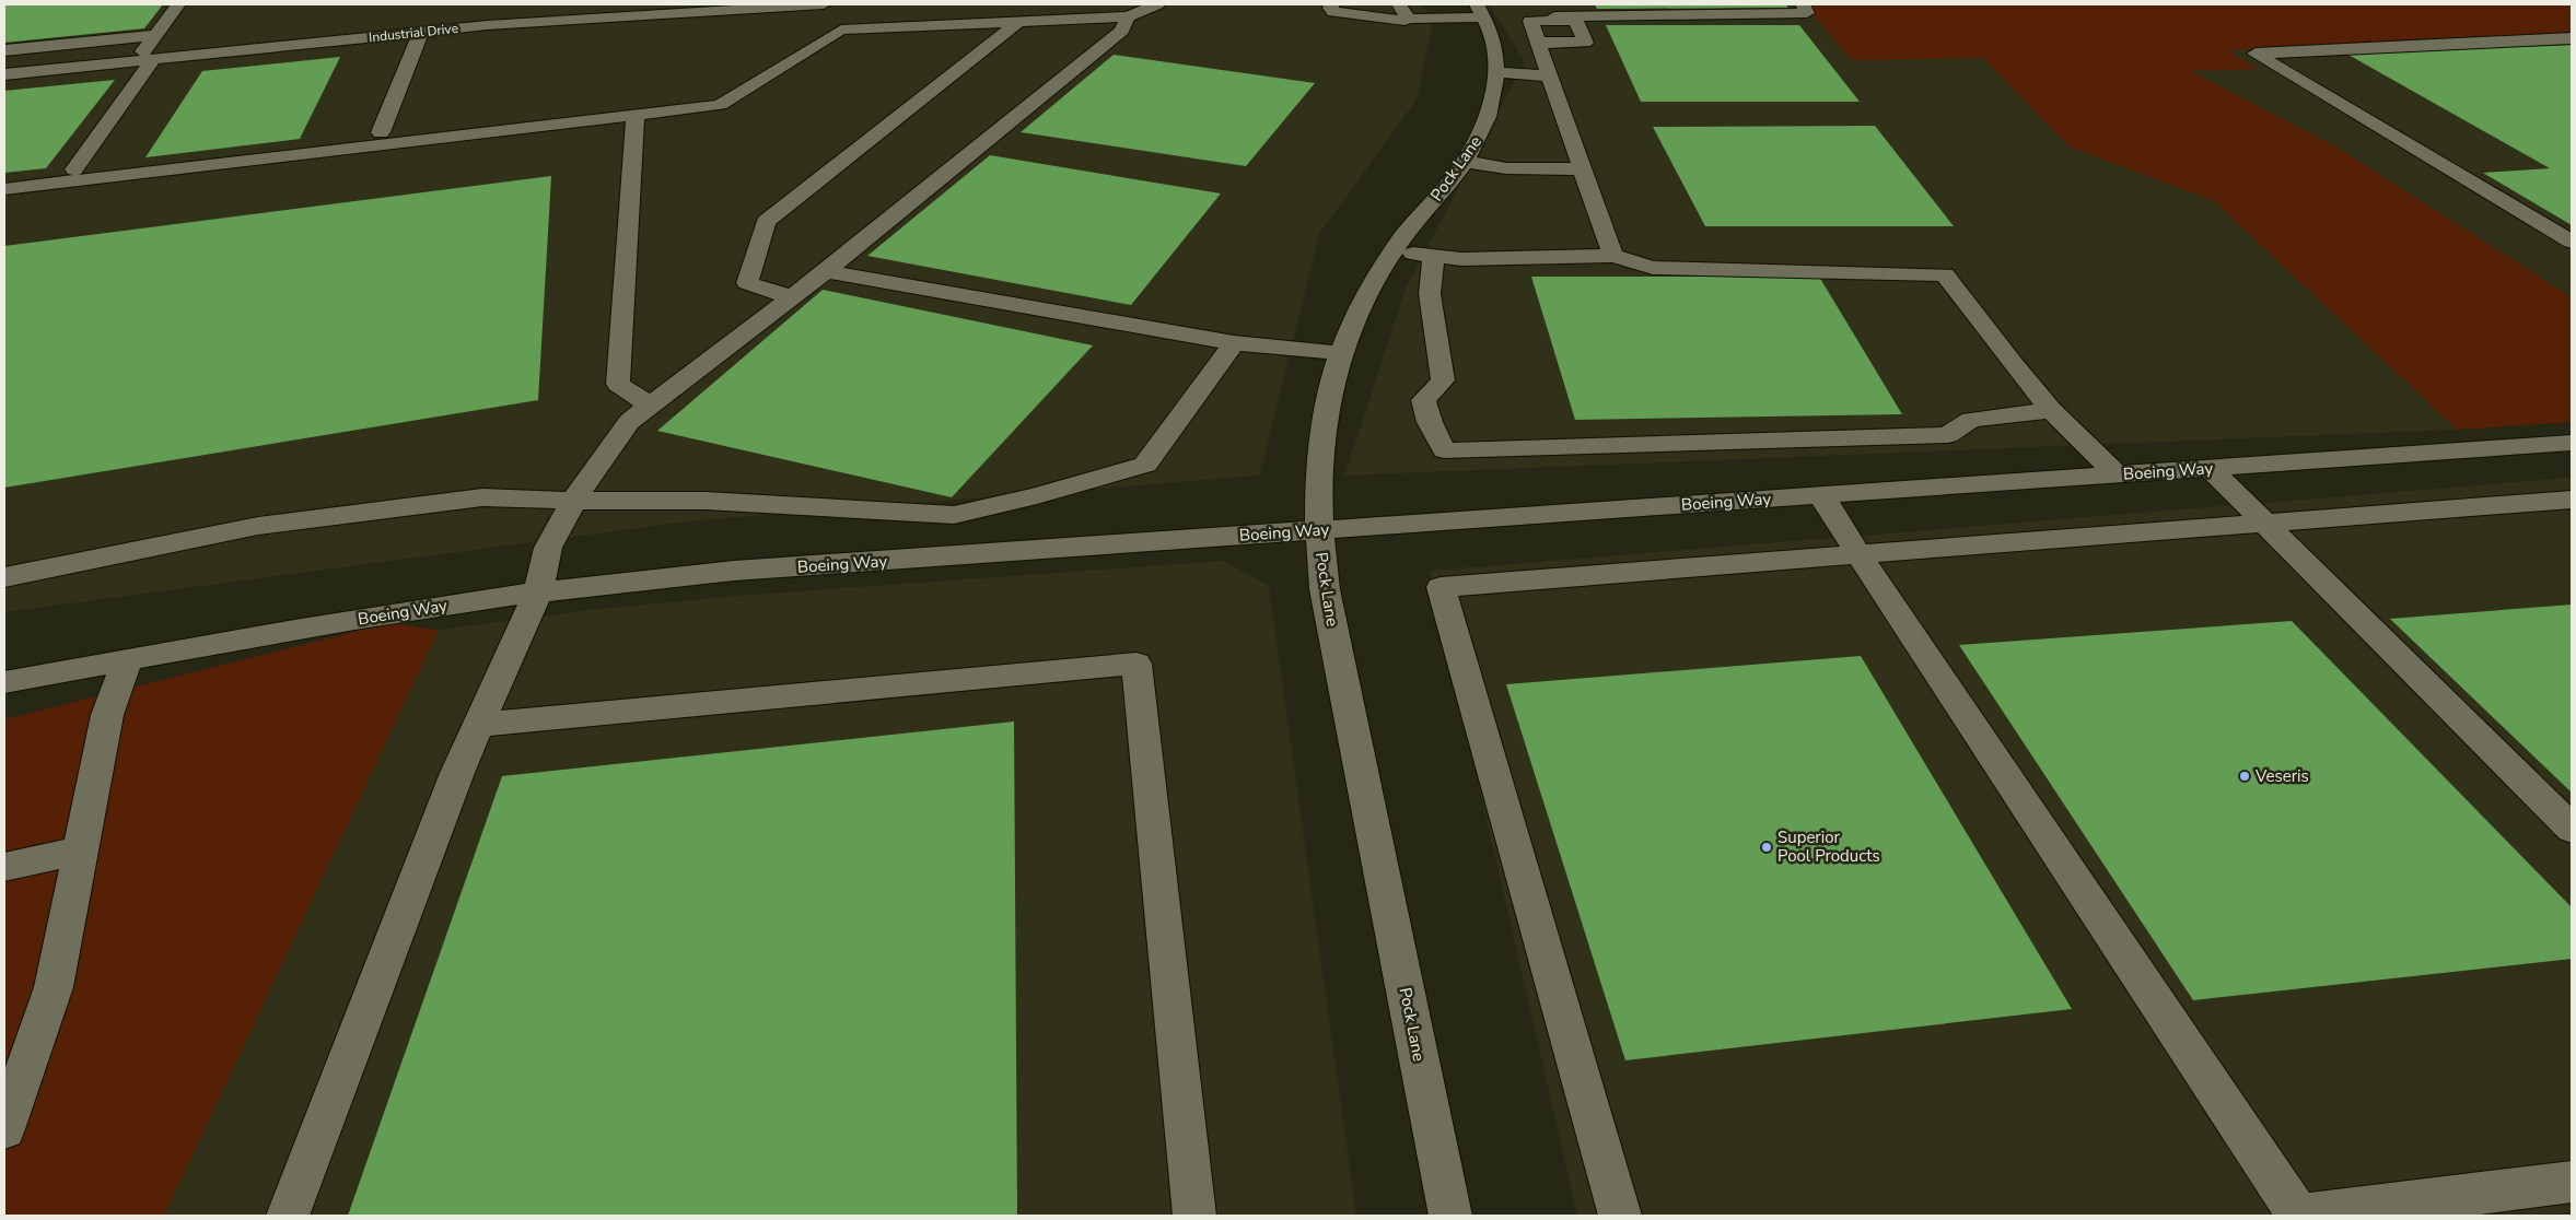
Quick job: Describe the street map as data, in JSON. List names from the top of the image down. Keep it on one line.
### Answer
{"streets":{"street":["Industrial Drive","Pock Lane","Boeing Way"]},"crossings":[["Pock Lane","Boeing Way"]],"places":["Veseris","Superior Pool Products"]}
